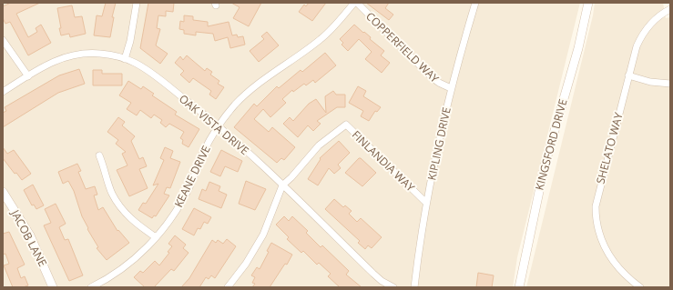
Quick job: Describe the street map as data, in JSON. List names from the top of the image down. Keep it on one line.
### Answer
{"streets":{"street":["COPPERFIELD WAY","OAK VISTA DRIVE","KIPLING DRIVE","KINGSFORD DRIVE","SHELATO WAY","FINLANDIA WAY","KEANE DRIVE","JACOB LANE"]},"crossings":[["COPPERFIELD WAY","KIPLING DRIVE"],["COPPERFIELD WAY","KEANE DRIVE"],["OAK VISTA DRIVE","FINLANDIA WAY"],["OAK VISTA DRIVE","KEANE DRIVE"],["KIPLING DRIVE","FINLANDIA WAY"]]}
